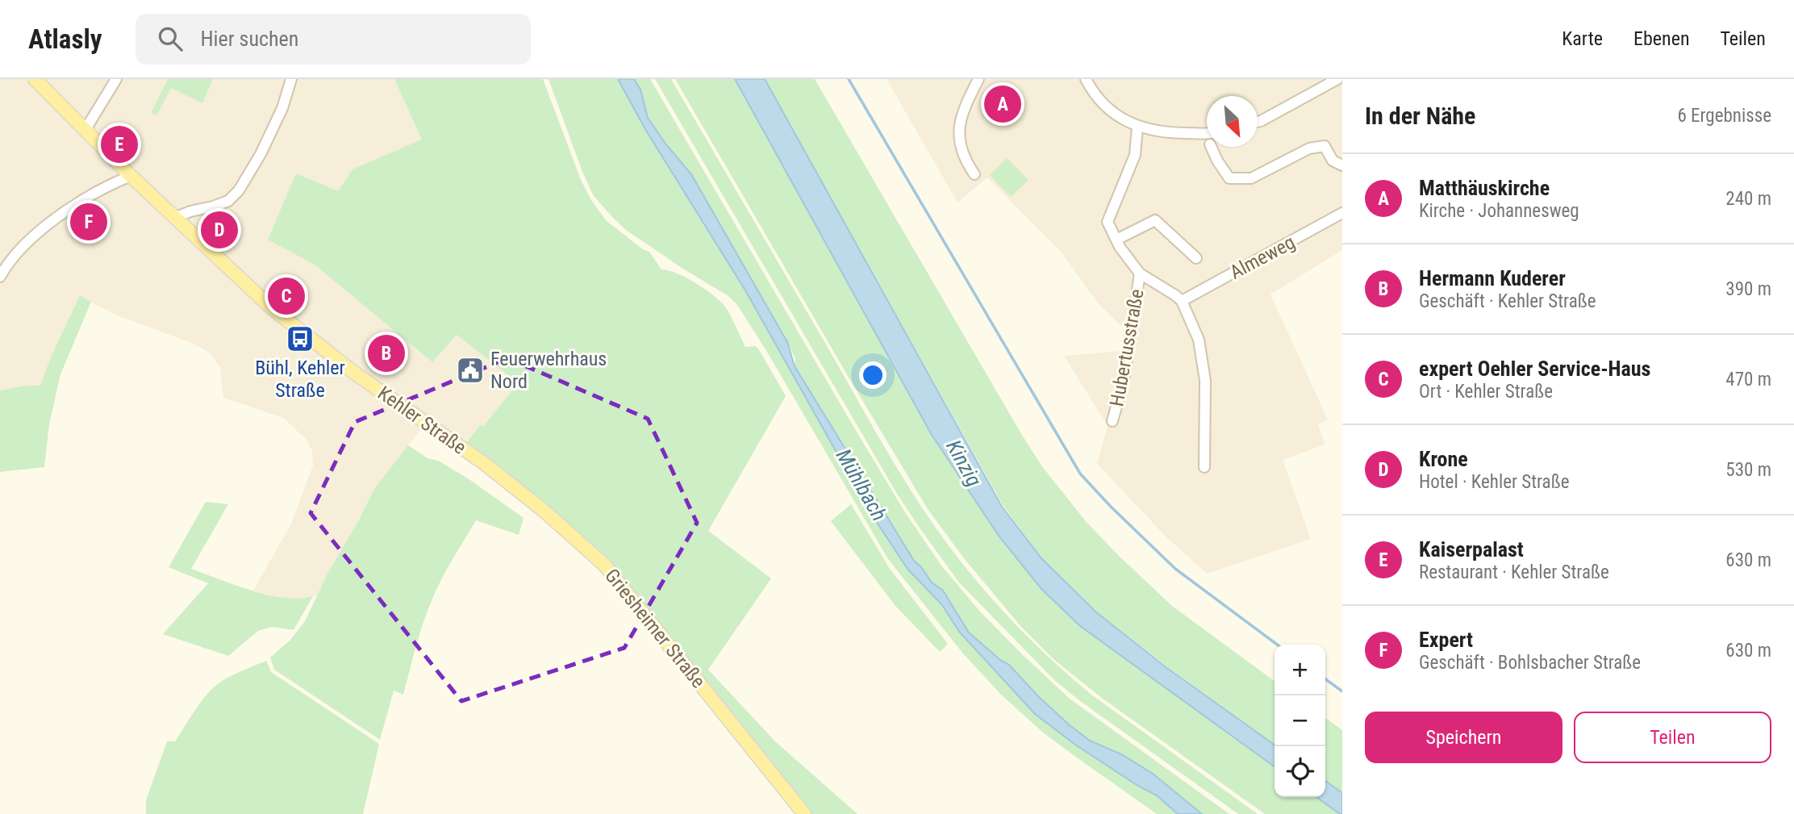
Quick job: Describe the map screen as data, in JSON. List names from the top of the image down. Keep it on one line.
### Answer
{"streets":{"main road":["Kehler Straße","Griesheimer Straße"],"street":["Almeweg","Hubertusstraße"]},"crossings":[["Almeweg","Hubertusstraße"],["Kehler Straße","Griesheimer Straße"]],"water":["Kinzig","Mühlbach"],"places":{"bus stop":["Bühl, Kehler Straße"],"public building":["Feuerwehrhaus Nord"]},"north":"bottom right","page":{"header":"Atlasly","search":"Hier suchen","nav":["Karte","Ebenen","Teilen"],"heading":["In der Nähe","6 Ergebnisse"],"pins":["A","E","F","D","C","B"],"list":[{"mark":"A","name":"Matthäuskirche","note":"Kirche · Johannesweg","value":"240 m"},{"mark":"B","name":"Hermann Kuderer","note":"Geschäft · Kehler Straße","value":"390 m"},{"mark":"C","name":"expert Oehler Service-Haus","note":"Ort · Kehler Straße","value":"470 m"},{"mark":"D","name":"Krone","note":"Hotel · Kehler Straße","value":"530 m"},{"mark":"E","name":"Kaiserpalast","note":"Restaurant · Kehler Straße","value":"630 m"},{"mark":"F","name":"Expert","note":"Geschäft · Bohlsbacher Straße","value":"630 m"}],"map_buttons":["+","−"],"buttons":["Speichern","Teilen"]}}
